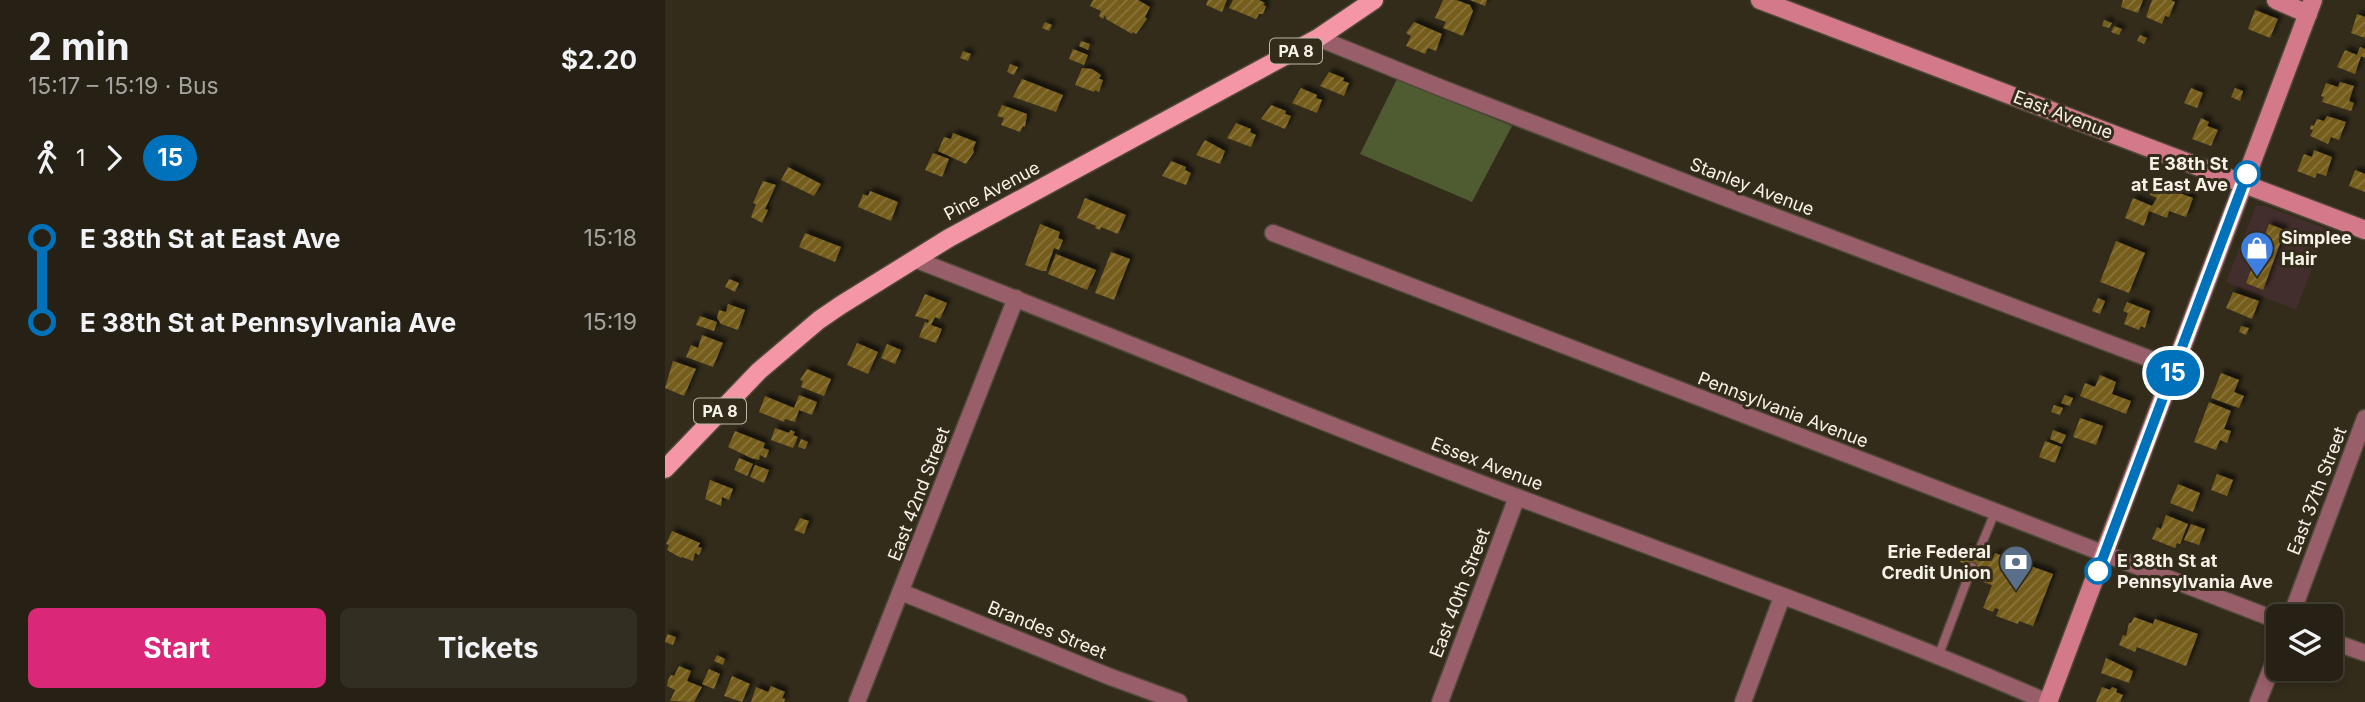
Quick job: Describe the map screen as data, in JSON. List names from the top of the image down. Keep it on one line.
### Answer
{"streets":{"main road":["PA 8","East Avenue","Pine Avenue"],"street":["Stanley Avenue","Pennsylvania Avenue","Essex Avenue","East 37th Street","East 42nd Street","East 40th Street","Brandes Street"]},"crossings":[["Stanley Avenue","Pine Avenue"],["Pine Avenue","Essex Avenue"],["Essex Avenue","East 42nd Street"],["Essex Avenue","East 40th Street"],["East 42nd Street","Brandes Street"]],"places":{"other":["E 38th St at East Ave","E 38th St at Pennsylvania Ave"],"shop":["Simplee Hair"],"bank":["Erie Federal Credit Union"]},"lines":["bus line 15"],"page":{"heading":["2 min","15:17 – 15:19 · Bus","$2.20"],"on_map":"15","legs":["1","15"],"list":[{"name":"E 38th St at East Ave","value":"15:18"},{"name":"E 38th St at Pennsylvania Ave","value":"15:19"}],"buttons":["Start","Tickets"]}}
